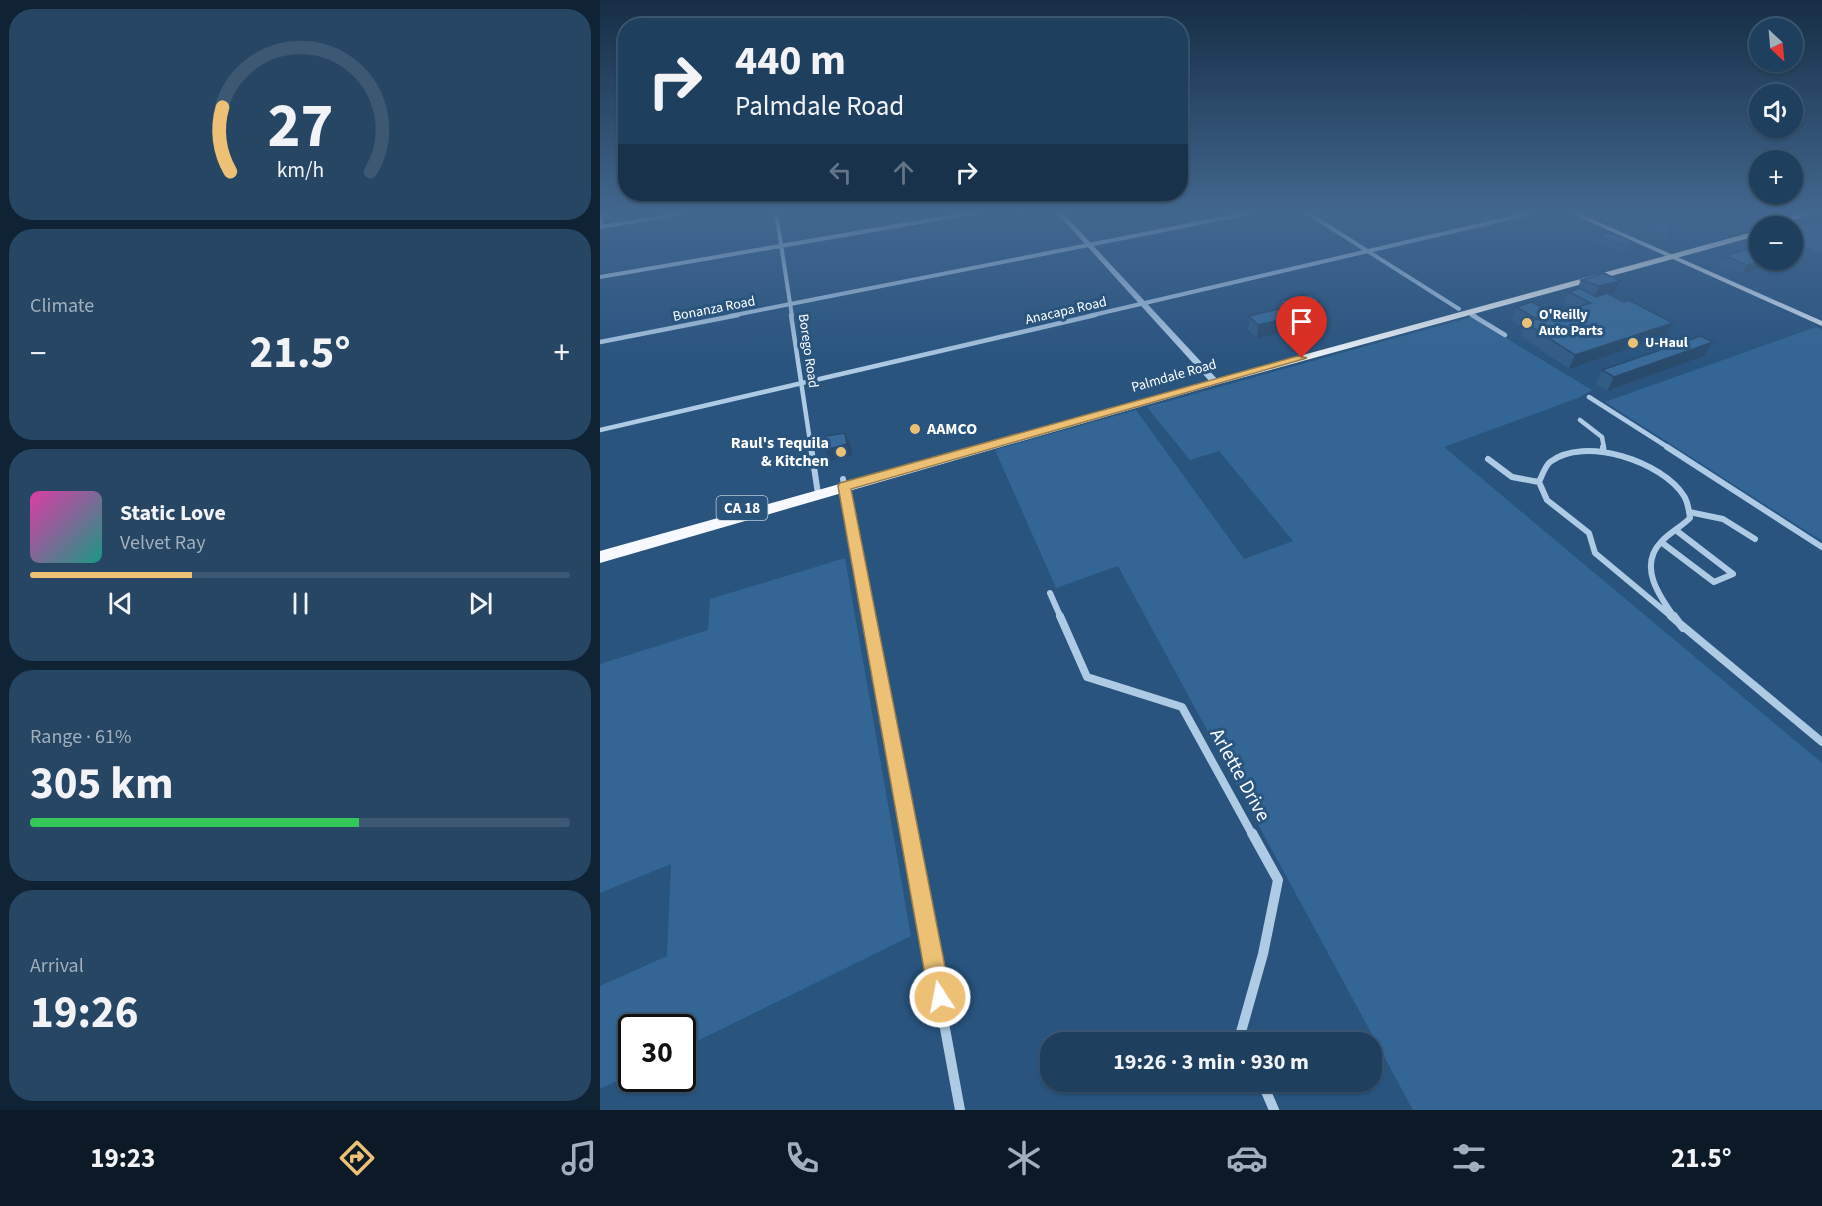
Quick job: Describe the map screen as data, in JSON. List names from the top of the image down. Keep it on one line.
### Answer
{"streets":{"highway":["Palmdale Road","CA 18"],"street":["Bonanza Road","Anacapa Road","Borego Road","Arlette Drive"]},"crossings":[["Bonanza Road","Borego Road"],["Anacapa Road","Borego Road"],["Borego Road","Palmdale Road"]],"places":["O'Reilly Auto Parts","U-Haul","AAMCO","Raul's Tequila & Kitchen"],"north":"bottom right","page":{"map_buttons":["+","−"],"turn":["440 m","Palmdale Road"],"tile":["Climate",["Range · 61%","305 km"],["Arrival","19:26"]],"heat":["−","21.5°","+"],"song":["Static Love","Velvet Ray"],"limit":"30","trip":"19:26 · 3 min · 930 m","tabs":["19:23","21.5°"],"gauge":["27","km/h"]}}
